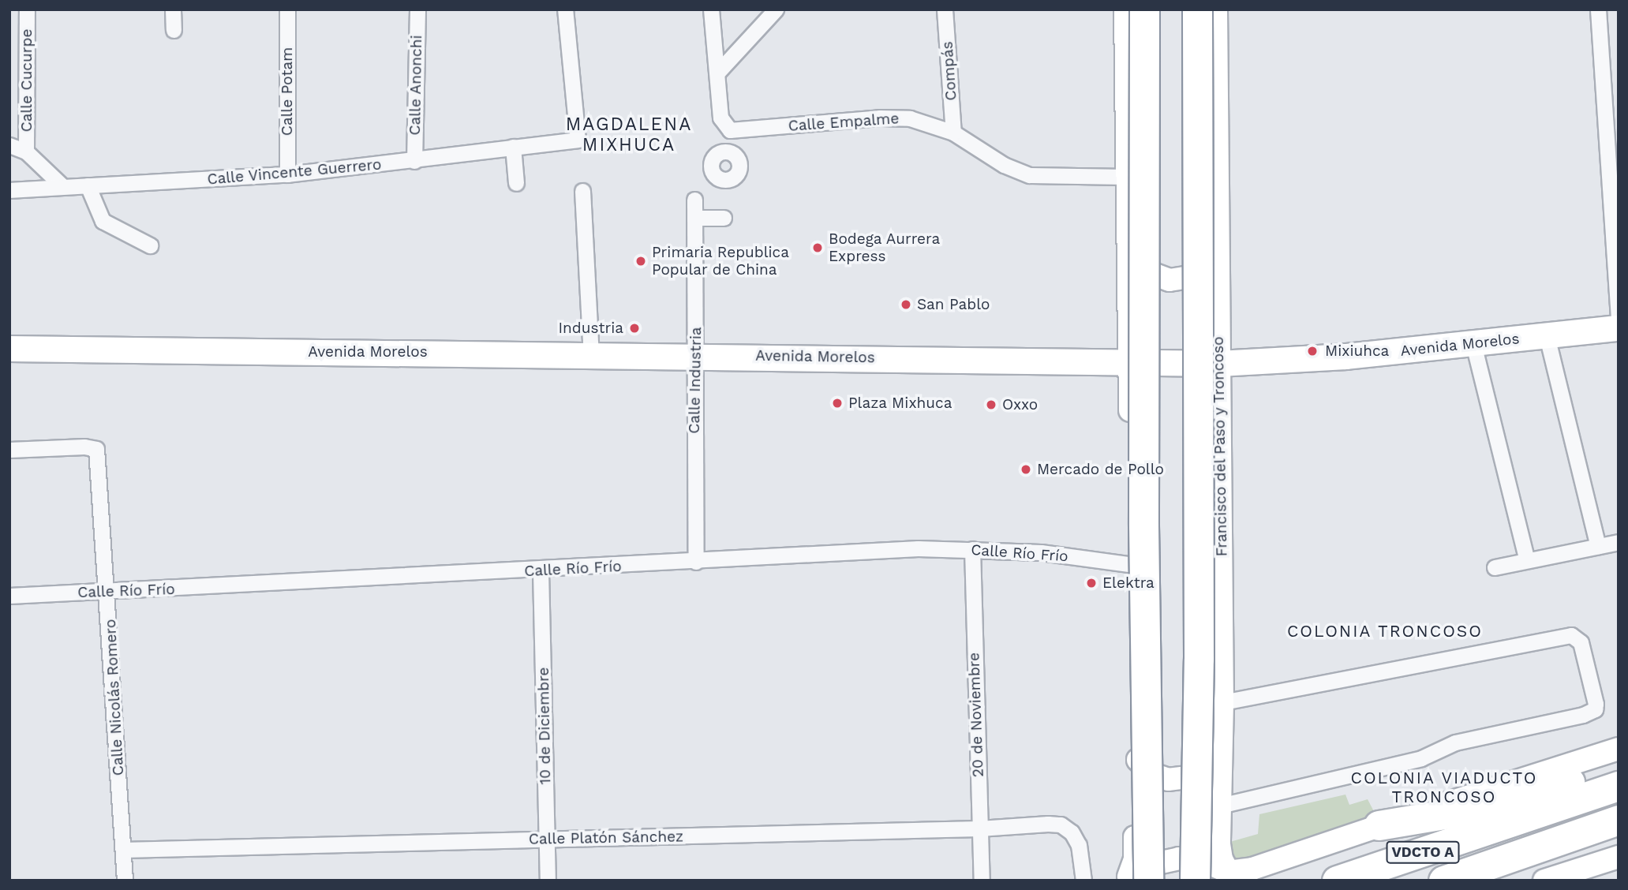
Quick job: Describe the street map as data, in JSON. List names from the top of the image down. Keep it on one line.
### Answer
{"streets":{"highway":["Francisco del Paso y Troncoso","VDCTO A"],"main road":["Avenida Morelos"],"street":["Compás","Calle Cucurpe","Calle Anonchi","Calle Potam","Calle Empalme","Calle Vincente Guerrero","Calle Industria","Calle Río Frío","Calle Nicolás Romero","20 de Noviembre","10 de Diciembre","Calle Platón Sánchez"]},"crossings":[["Compás","Calle Empalme"],["Calle Anonchi","Calle Vincente Guerrero"],["Calle Potam","Calle Vincente Guerrero"],["Avenida Morelos","Calle Industria"],["Avenida Morelos","Francisco del Paso y Troncoso"],["Calle Industria","Calle Río Frío"],["Calle Río Frío","Calle Nicolás Romero"],["Calle Río Frío","20 de Noviembre"],["Calle Río Frío","10 de Diciembre"],["Calle Nicolás Romero","Calle Platón Sánchez"],["20 de Noviembre","Calle Platón Sánchez"],["10 de Diciembre","Calle Platón Sánchez"]],"districts":["MAGDALENA MIXHUCA","COLONIA TRONCOSO","COLONIA VIADUCTO TRONCOSO"],"places":["Bodega Aurrera Express","Primaria Republica Popular de China","San Pablo","Industria","Mixiuhca","Plaza Mixhuca","Oxxo","Mercado de Pollo","Elektra"]}
